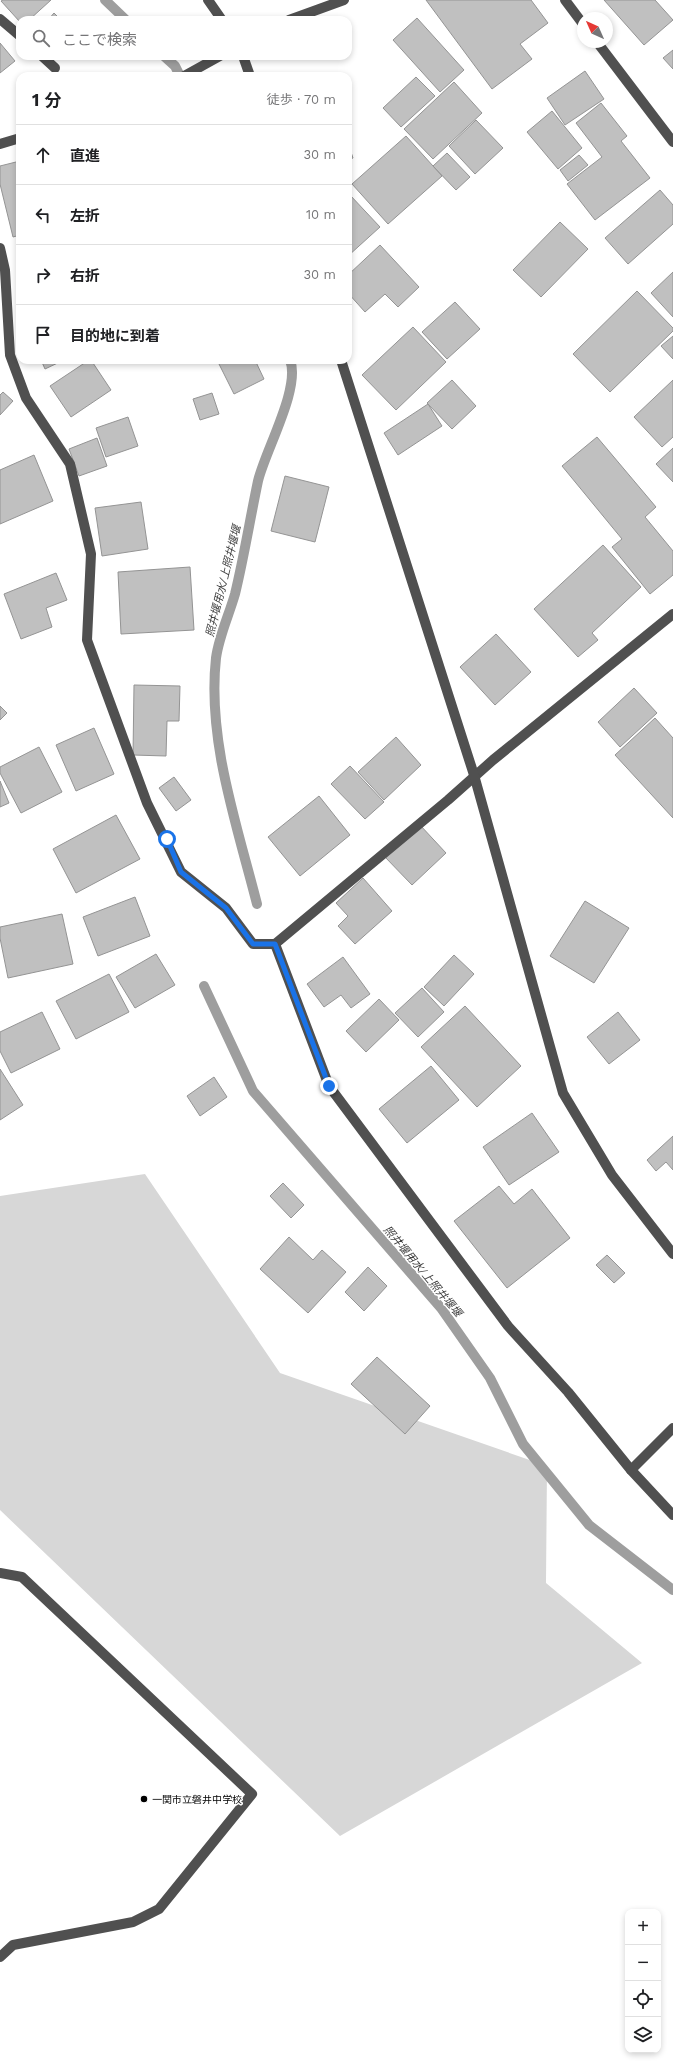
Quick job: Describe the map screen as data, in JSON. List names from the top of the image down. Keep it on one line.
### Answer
{"water":["照井堰用水/上照井堰堰"],"places":["一関市立磐井中学校"],"north":"top left","page":{"search":"ここで検索","heading":["1 分","徒歩 · 70 m"],"list":[["直進","30 m"],["左折","10 m"],["右折","30 m"],"目的地に到着"],"map_buttons":["+","−"]}}
